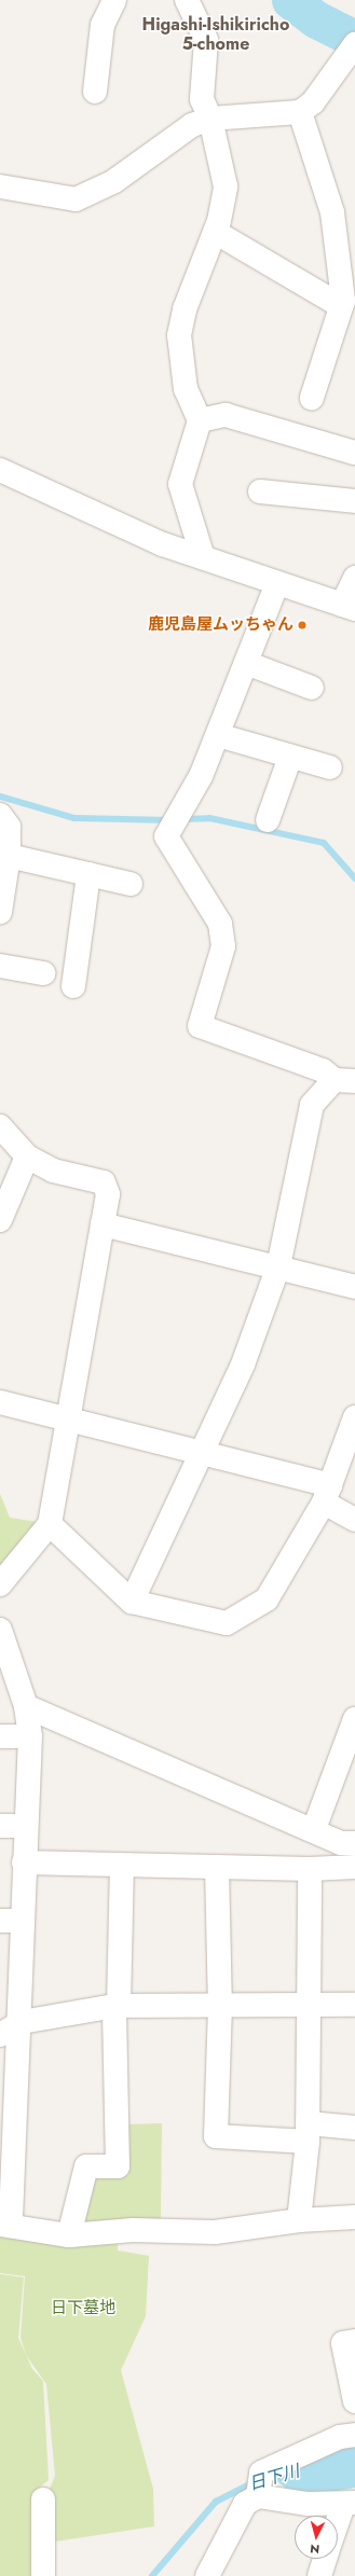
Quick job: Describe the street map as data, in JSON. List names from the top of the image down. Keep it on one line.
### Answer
{"districts":["Higashi-Ishikiricho 5-chome"],"water":["日下川"],"parks":["日下墓地"],"places":["鹿児島屋ムッちゃん"],"north":"bottom"}
